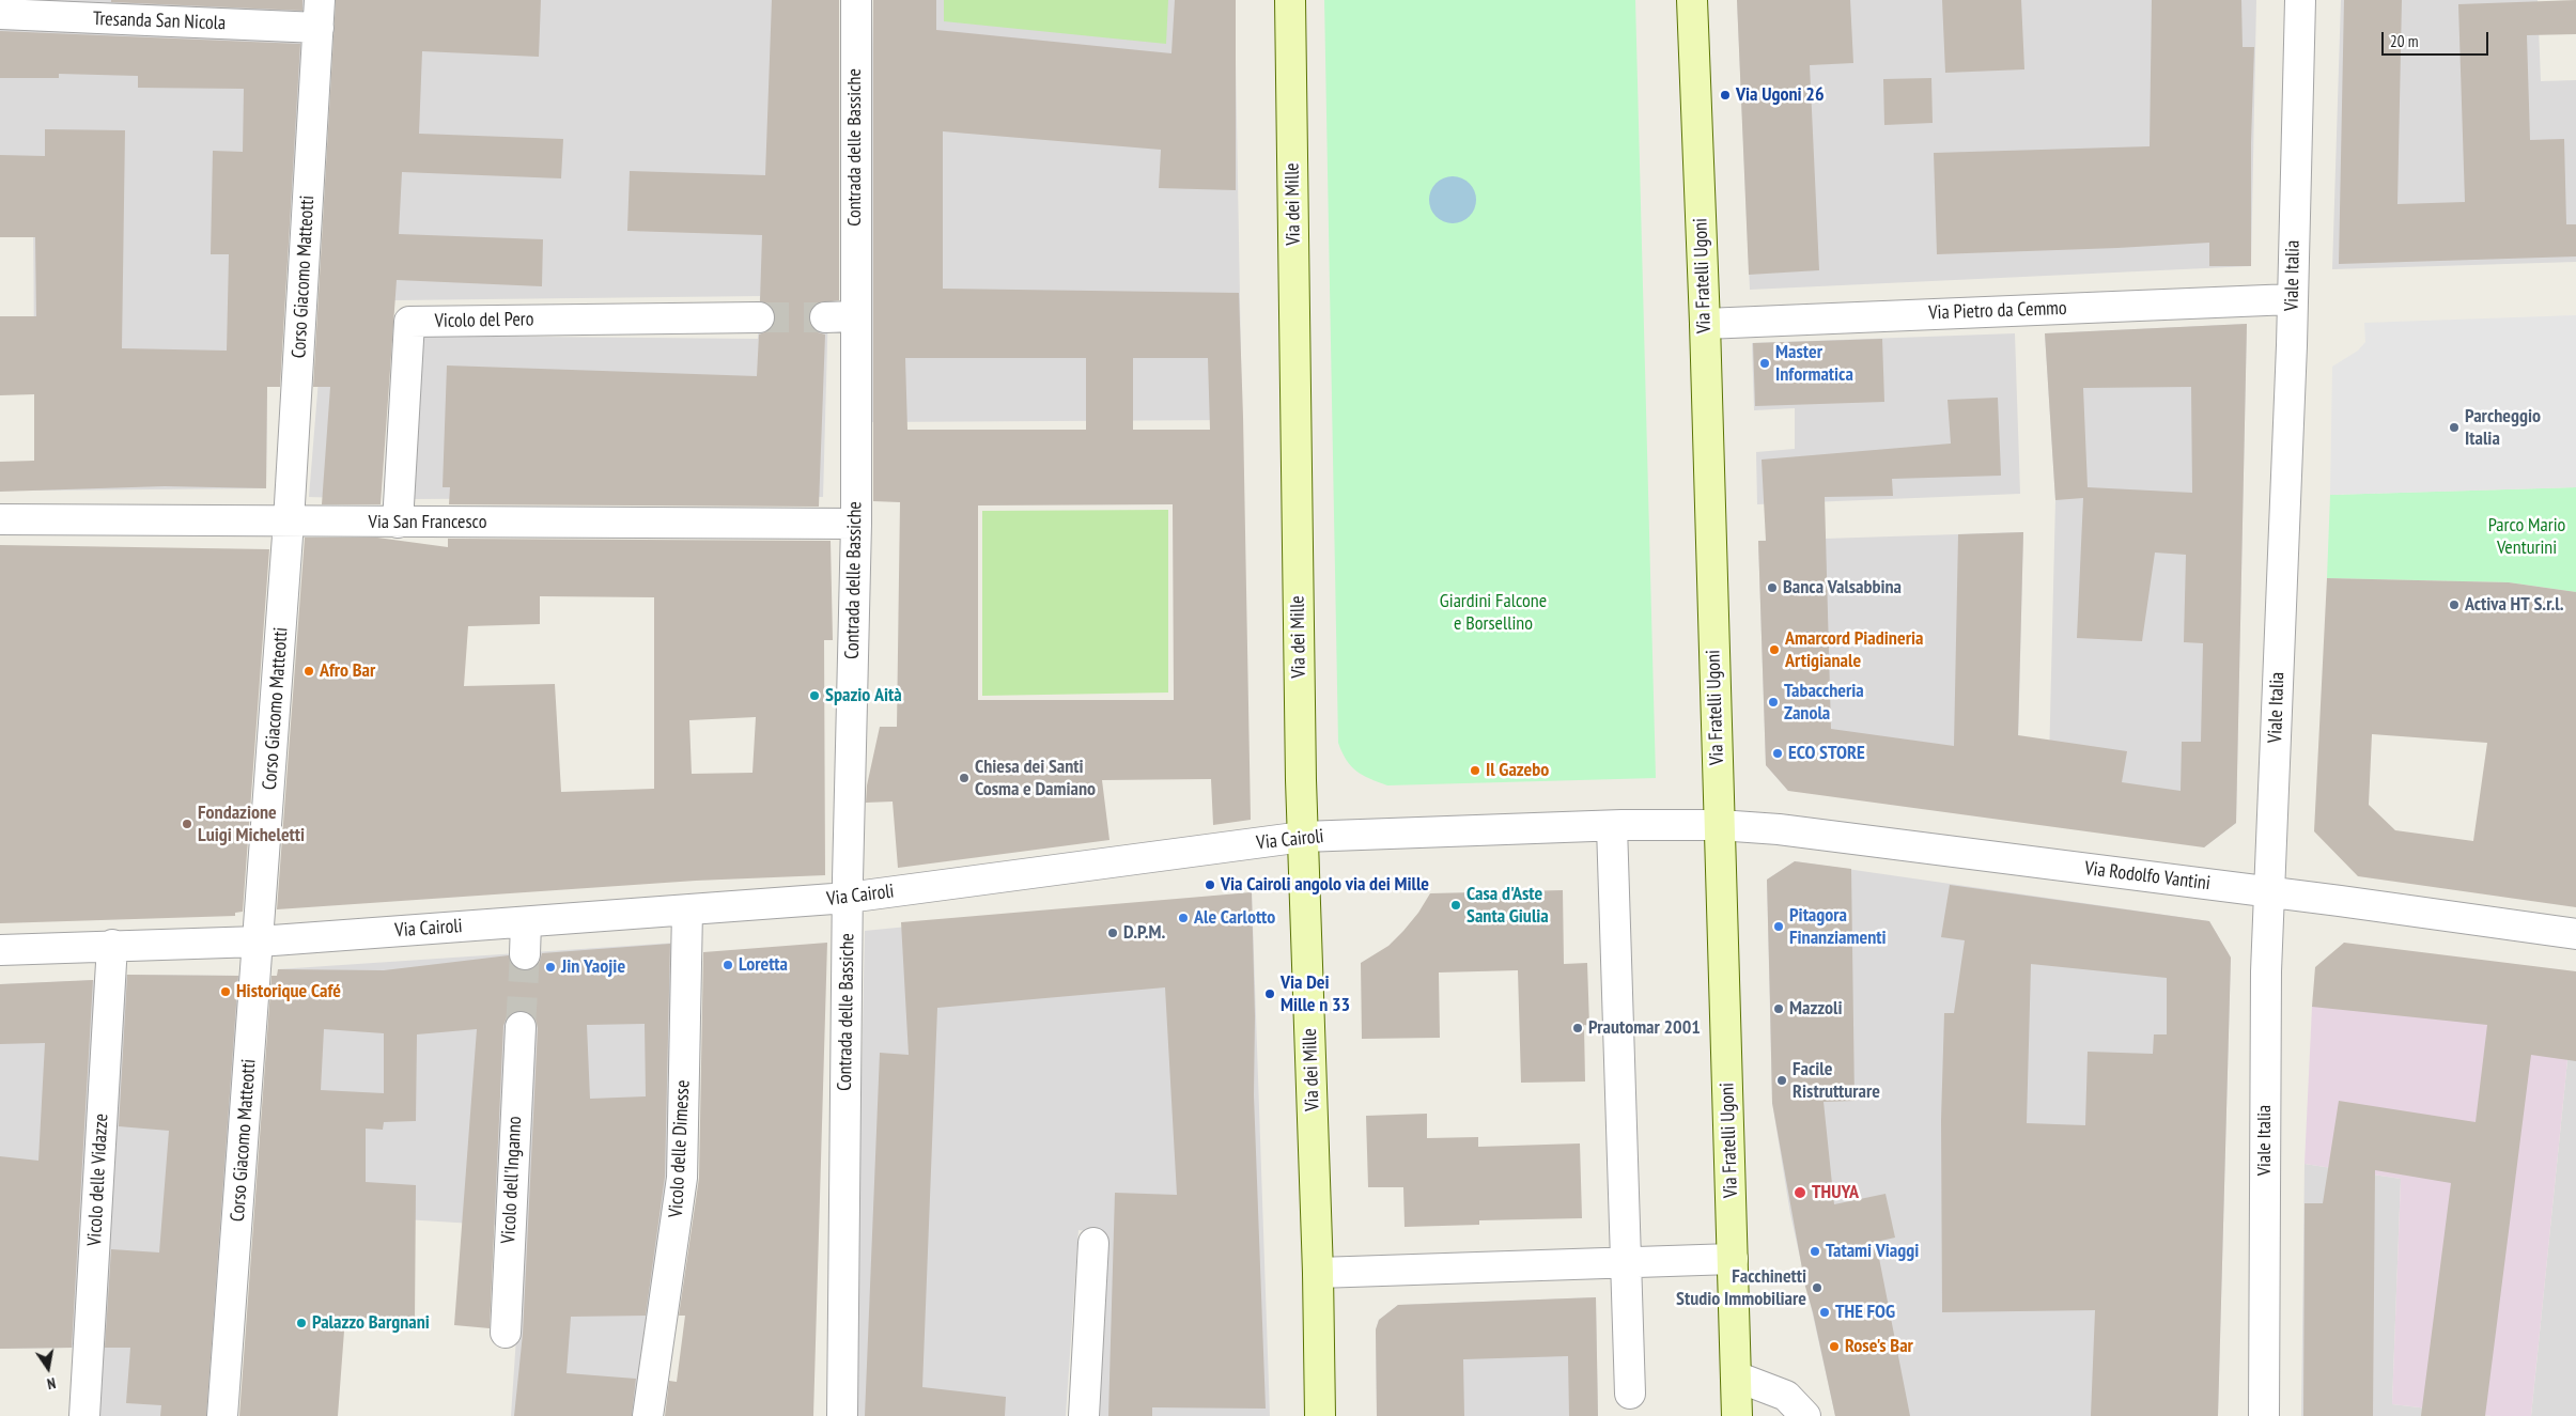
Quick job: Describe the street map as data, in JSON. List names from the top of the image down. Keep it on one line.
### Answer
{"streets":{"main road":["Via dei Mille","Via Fratelli Ugoni"],"street":["Tresanda San Nicola","Contrada delle Bassiche","Viale Italia","Corso Giacomo Matteotti","Via Pietro da Cemmo","Vicolo del Pero","Via San Francesco","Via Cairoli","Via Rodolfo Vantini","Vicolo delle Dimesse","Vicolo delle Vidazze","Vicolo dell'Inganno"]},"crossings":[["Tresanda San Nicola","Corso Giacomo Matteotti"],["Contrada delle Bassiche","Via San Francesco"],["Contrada delle Bassiche","Via Cairoli"],["Via dei Mille","Via Cairoli"],["Via Fratelli Ugoni","Via Pietro da Cemmo"],["Via Fratelli Ugoni","Via Cairoli"],["Via Fratelli Ugoni","Via Rodolfo Vantini"],["Viale Italia","Via Pietro da Cemmo"],["Viale Italia","Via Rodolfo Vantini"],["Corso Giacomo Matteotti","Via San Francesco"],["Corso Giacomo Matteotti","Via Cairoli"],["Vicolo del Pero","Via San Francesco"],["Via Cairoli","Via Rodolfo Vantini"],["Via Cairoli","Vicolo delle Dimesse"],["Via Cairoli","Vicolo delle Vidazze"]],"parks":["Parco Mario Venturini","Giardini Falcone e Borsellino"],"places":["Via Ugoni 26","Master Informatica","Parcheggio Italia","Banca Valsabbina","Activa HT S.r.l.","Amarcord Piadineria Artigianale","Afro Bar","Spazio Aità","Tabaccheria Zanola","ECO STORE","Il Gazebo","Chiesa dei Santi Cosma e Damiano","Fondazione Luigi Micheletti","Via Cairoli angolo via dei Mille","Casa d'Aste Santa Giulia","Ale Carlotto","Pitagora Finanziamenti","D.P.M.","Loretta","Jin Yaojie","Historique Café","Via Dei Mille n 33","Mazzoli","Prautomar 2001","Facile Ristrutturare","THUYA","Tatami Viaggi","Facchinetti Studio Immobiliare","THE FOG","Palazzo Bargnani","Rose's Bar"],"scale_bar":"20 m","north":"bottom"}
